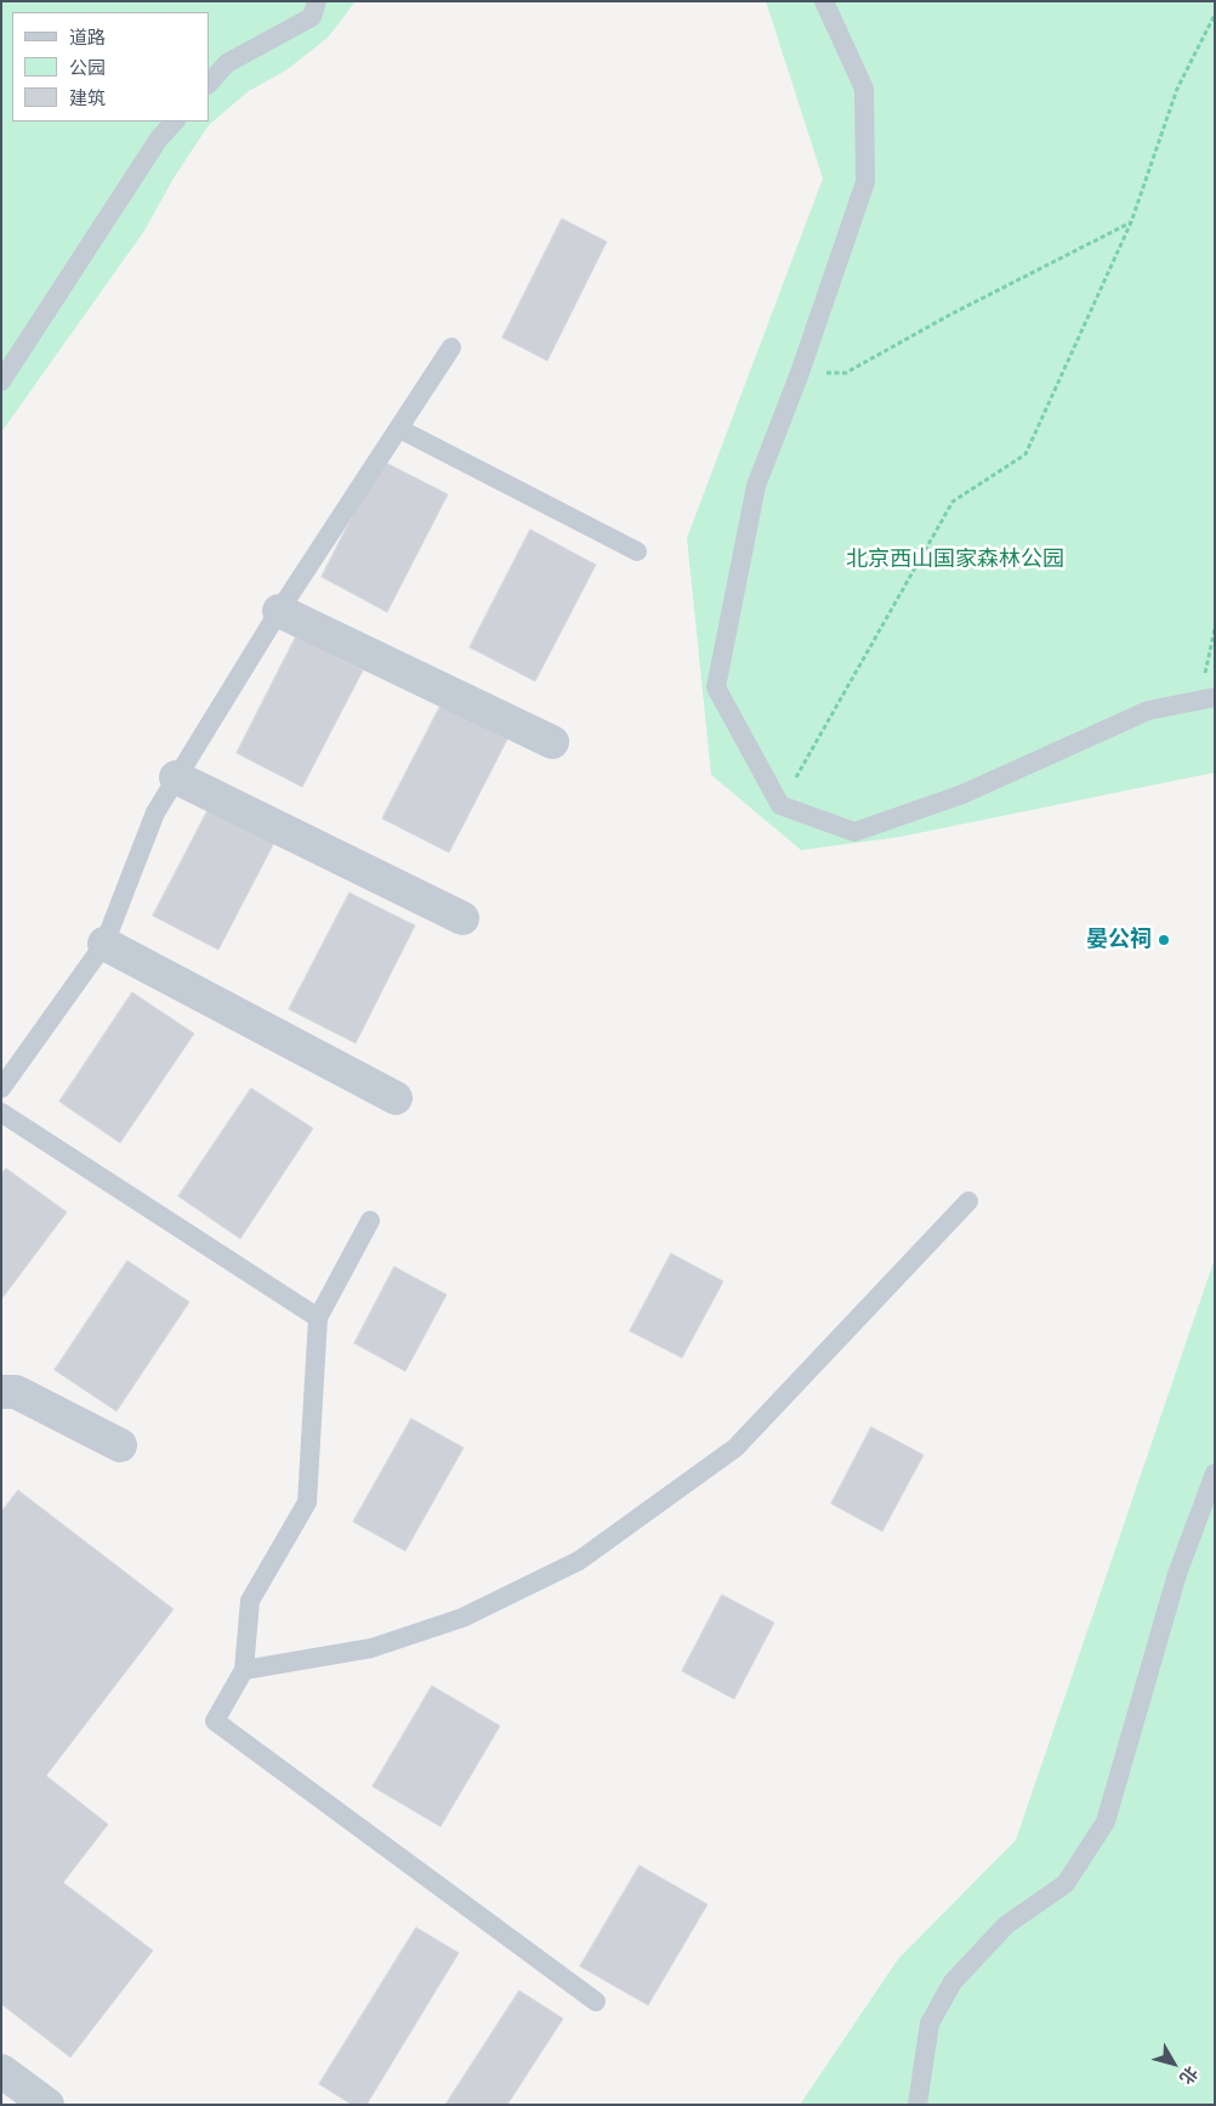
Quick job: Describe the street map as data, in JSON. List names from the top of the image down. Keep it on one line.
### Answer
{"parks":["北京西山国家森林公园"],"places":["晏公祠"],"legend":["道路","公园","建筑"],"north":"bottom right"}
